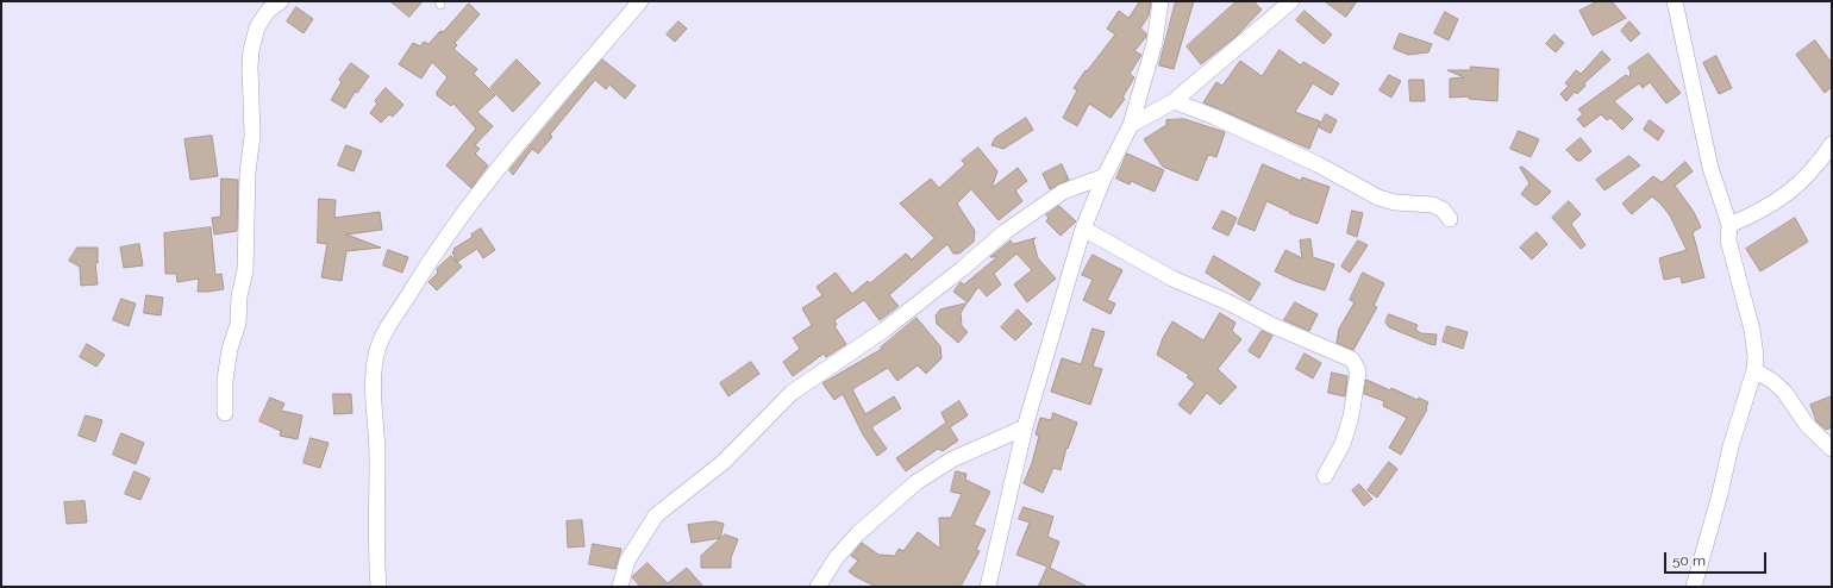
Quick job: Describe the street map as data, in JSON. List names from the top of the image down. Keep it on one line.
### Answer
{"scale_bar":"50 m"}
